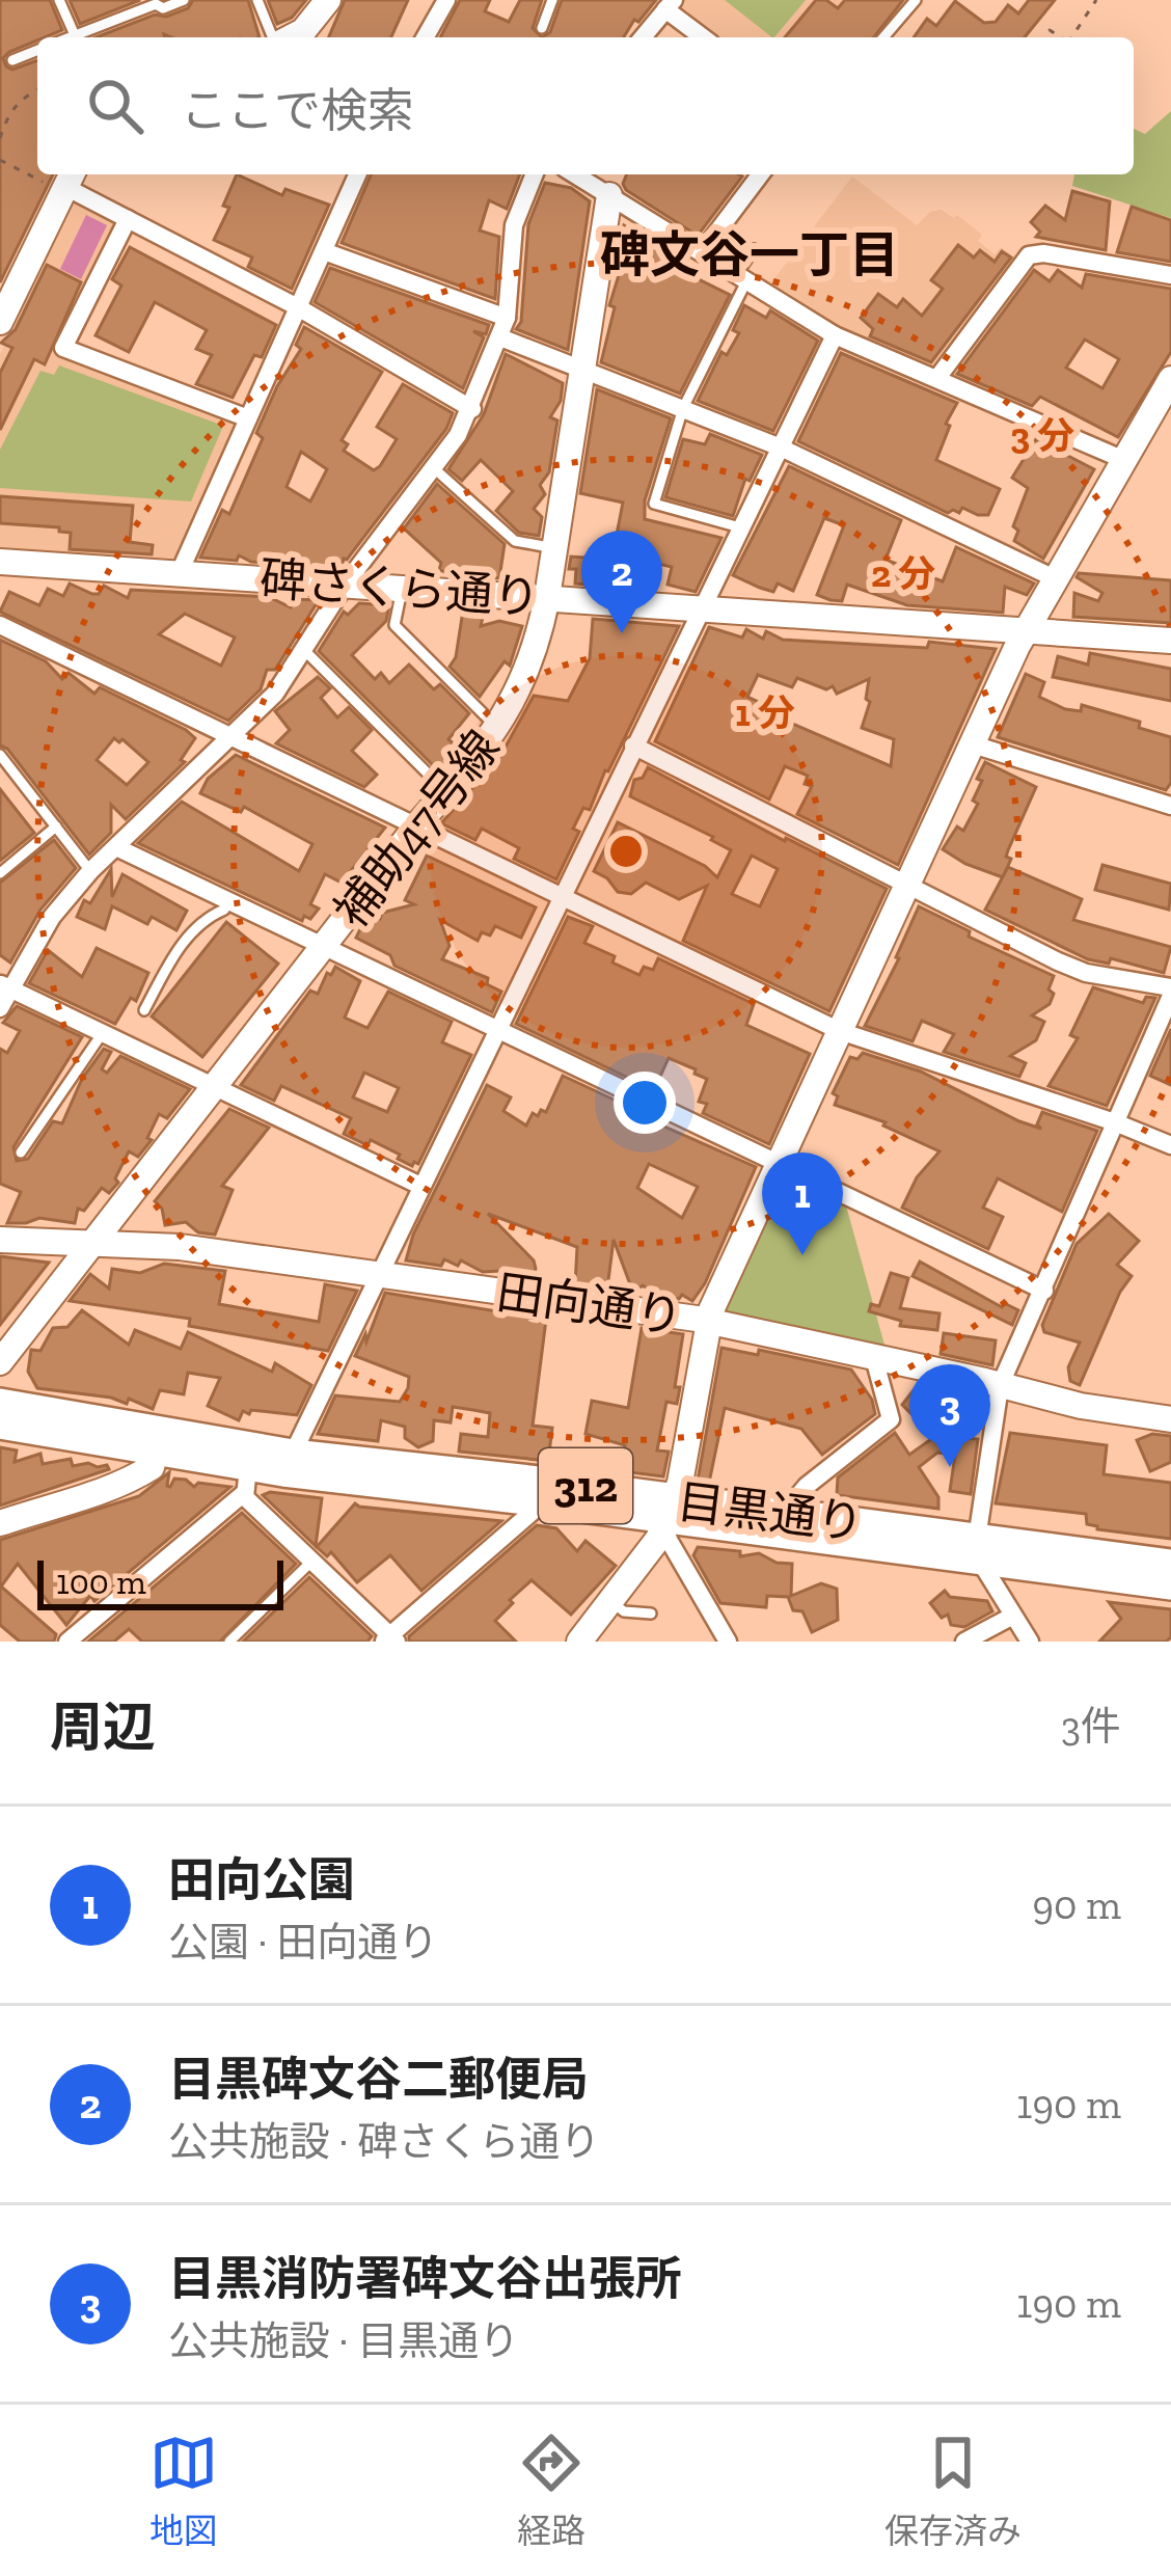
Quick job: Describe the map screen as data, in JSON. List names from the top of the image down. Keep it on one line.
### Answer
{"streets":{"main road":["312","目黒通り"],"street":["碑さくら通り","補助47号線","田向通り"]},"crossings":[["碑さくら通り","補助47号線"],["補助47号線","田向通り"]],"districts":["碑文谷一丁目"],"scale_bar":"100 m","page":{"search":"ここで検索","pins":["2","1","3"],"scale":"100 m","heading":["周辺","3件"],"list":[{"mark":"1","name":"田向公園","note":"公園 · 田向通り","value":"90 m"},{"mark":"2","name":"目黒碑文谷二郵便局","note":"公共施設 · 碑さくら通り","value":"190 m"},{"mark":"3","name":"目黒消防署碑文谷出張所","note":"公共施設 · 目黒通り","value":"190 m"}],"nav":["地図","経路","保存済み"]},"rings":["3 分","2 分","1 分"]}
